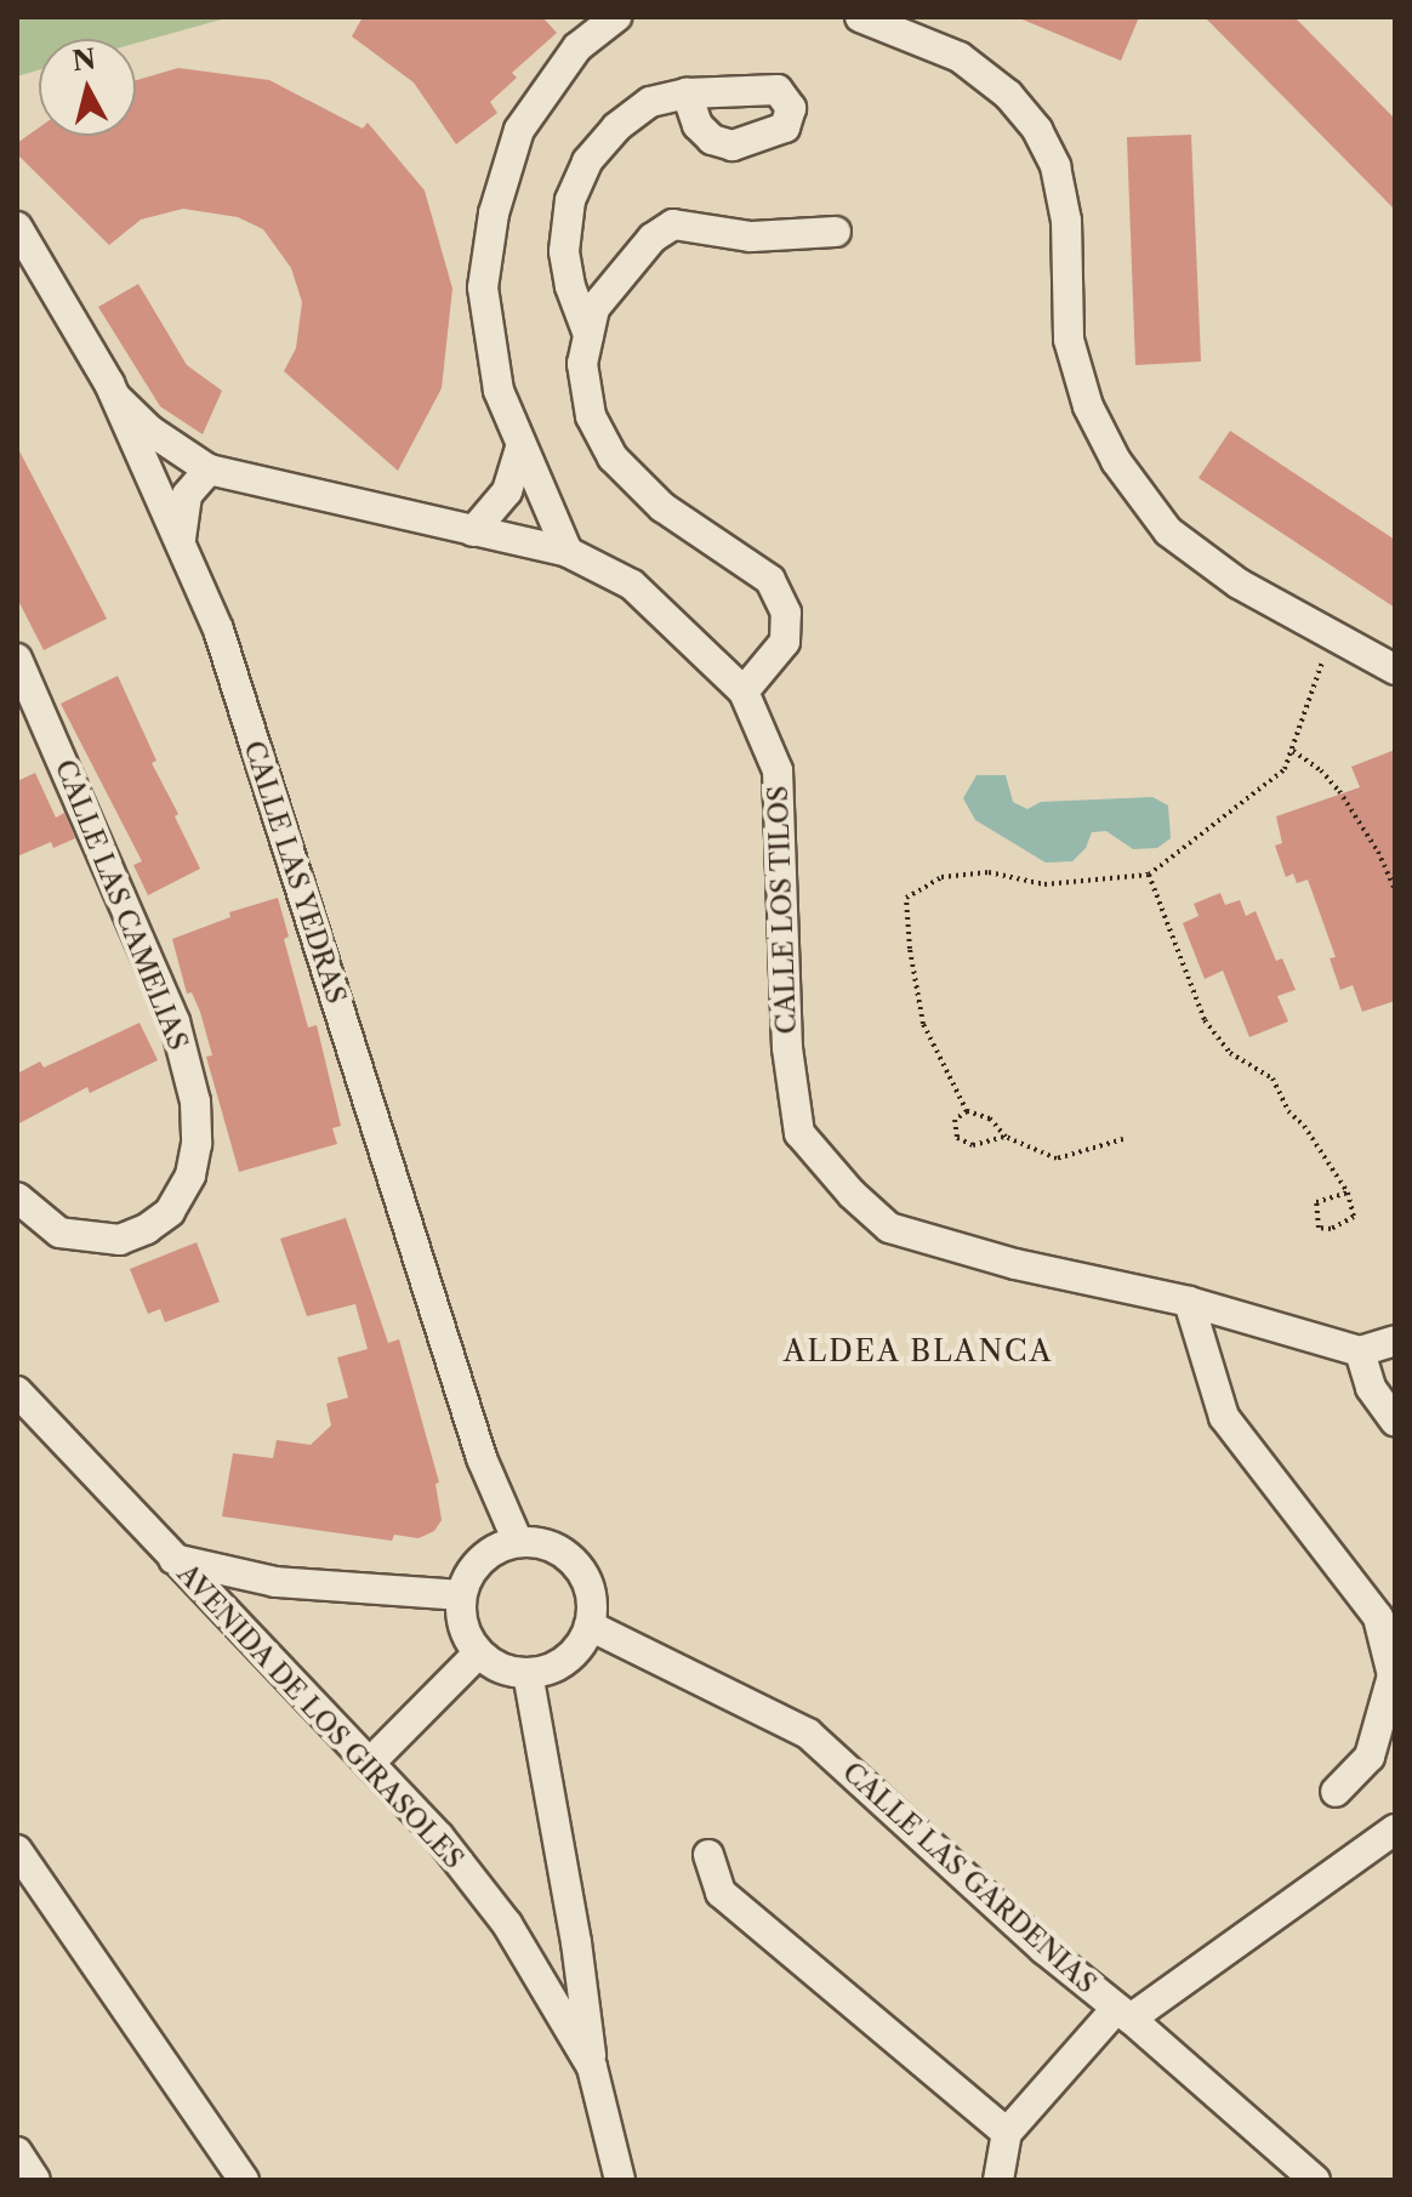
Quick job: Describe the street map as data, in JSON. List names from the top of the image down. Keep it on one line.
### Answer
{"streets":{"street":["CALLE LAS YEDRAS","CALLE LAS CAMELIAS","CALLE LOS TILOS","AVENIDA DE LOS GIRASOLES","CALLE LAS GARDENIAS"]},"crossings":[["CALLE LAS YEDRAS","CALLE LOS TILOS"],["CALLE LAS YEDRAS","CALLE LAS GARDENIAS"]],"districts":["ALDEA BLANCA"],"north":"top"}
